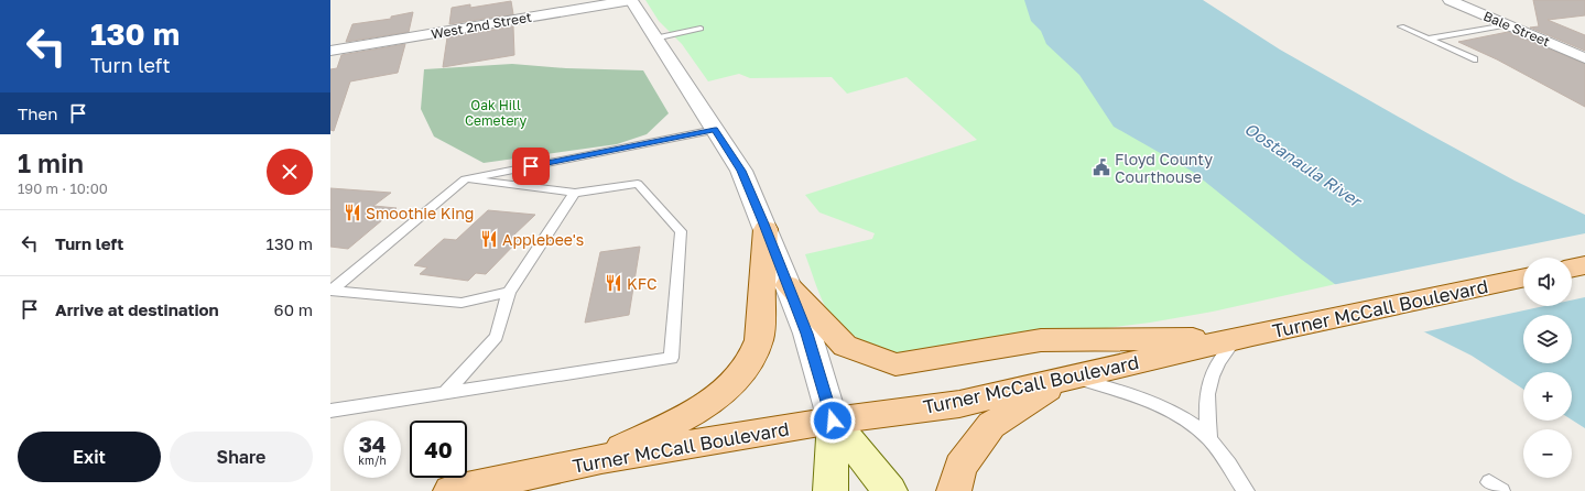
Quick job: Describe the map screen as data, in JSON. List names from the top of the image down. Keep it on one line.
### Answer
{"streets":{"main road":["Turner McCall Boulevard"],"street":["West 2nd Street","Bale Street"]},"water":["Oostanaula River"],"parks":["Oak Hill Cemetery"],"places":{"public building":["Floyd County Courthouse"],"restaurant":["Smoothie King","Applebee's","KFC"]},"page":{"turn":["130 m","Turn left"],"then":"Then","heading":["1 min","190 m · 10:00"],"list":[{"name":"Turn left","value":"130 m"},{"name":"Arrive at destination","value":"60 m"}],"map_buttons":["+","−"],"speed":"34 km/h","limit":"40","buttons":["Exit","Share"]}}
